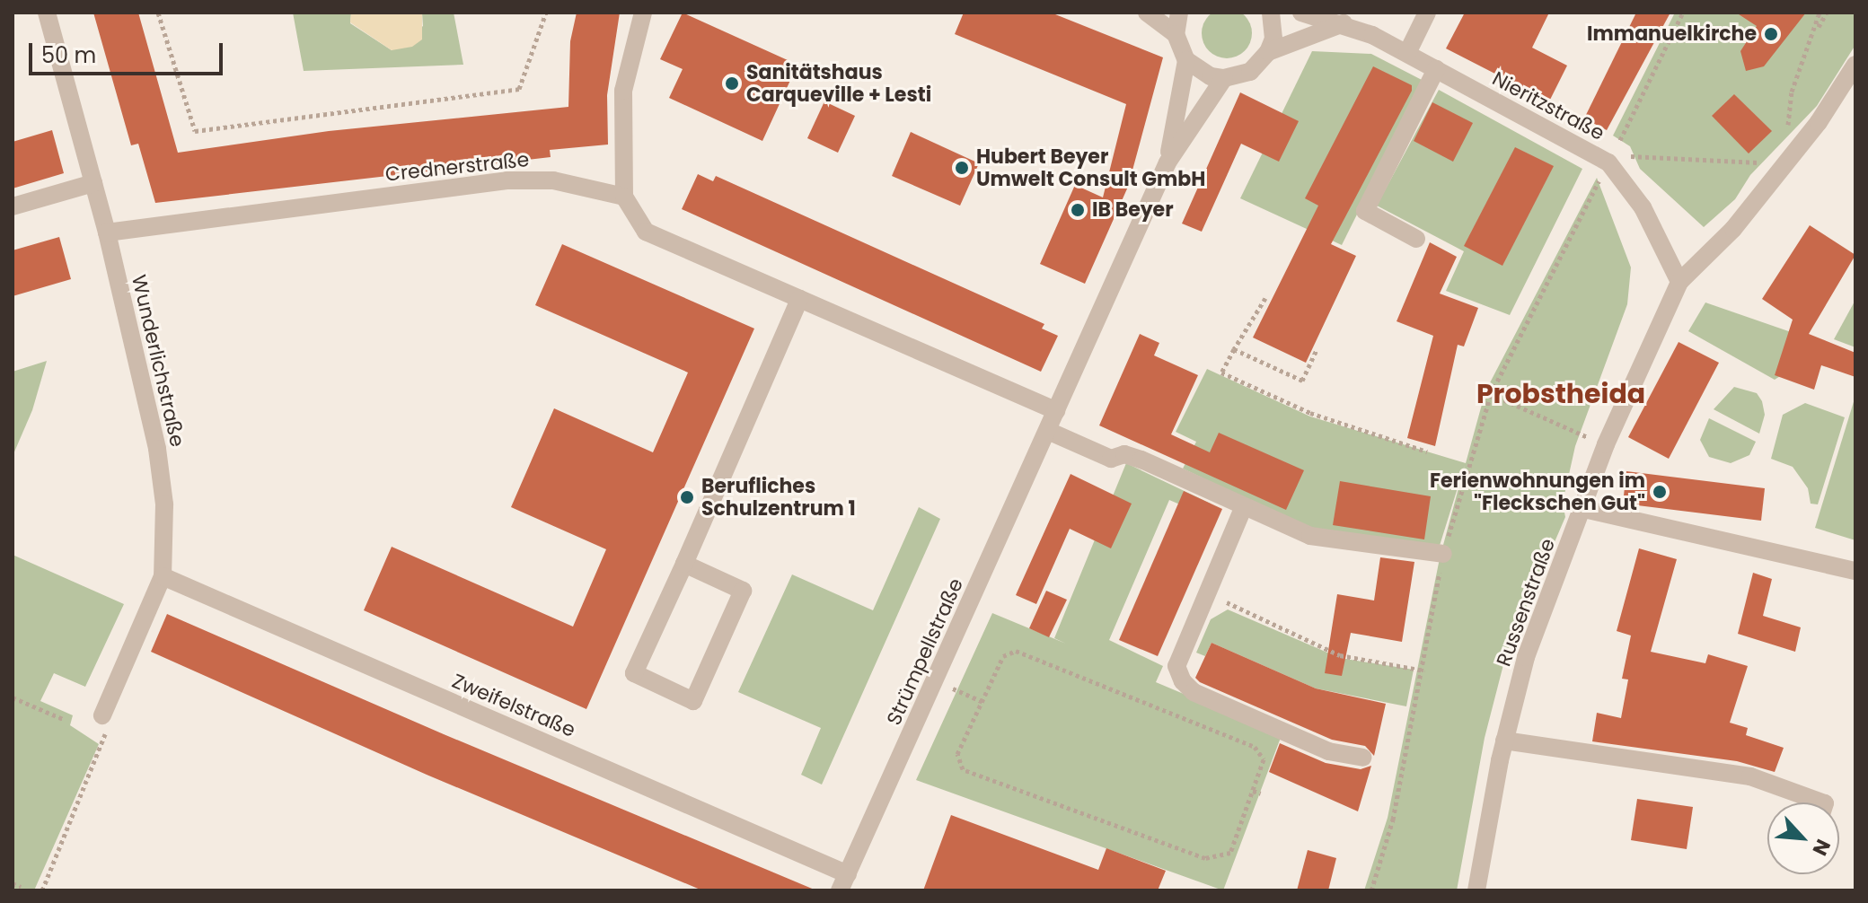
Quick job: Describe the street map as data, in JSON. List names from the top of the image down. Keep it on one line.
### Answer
{"streets":{"street":["Nieritzstraße","Crednerstraße","Wunderlichstraße","Russenstraße","Strümpellstraße","Zweifelstraße"]},"crossings":[["Nieritzstraße","Russenstraße"],["Crednerstraße","Wunderlichstraße"],["Wunderlichstraße","Zweifelstraße"],["Strümpellstraße","Zweifelstraße"]],"districts":["Probstheida"],"places":["Immanuelkirche","Sanitätshaus Carqueville + Lesti","Hubert Beyer Umwelt Consult GmbH","IB Beyer","Ferienwohnungen im \"Fleckschen Gut\"","Berufliches Schulzentrum 1"],"scale_bar":"50 m","north":"bottom right"}
